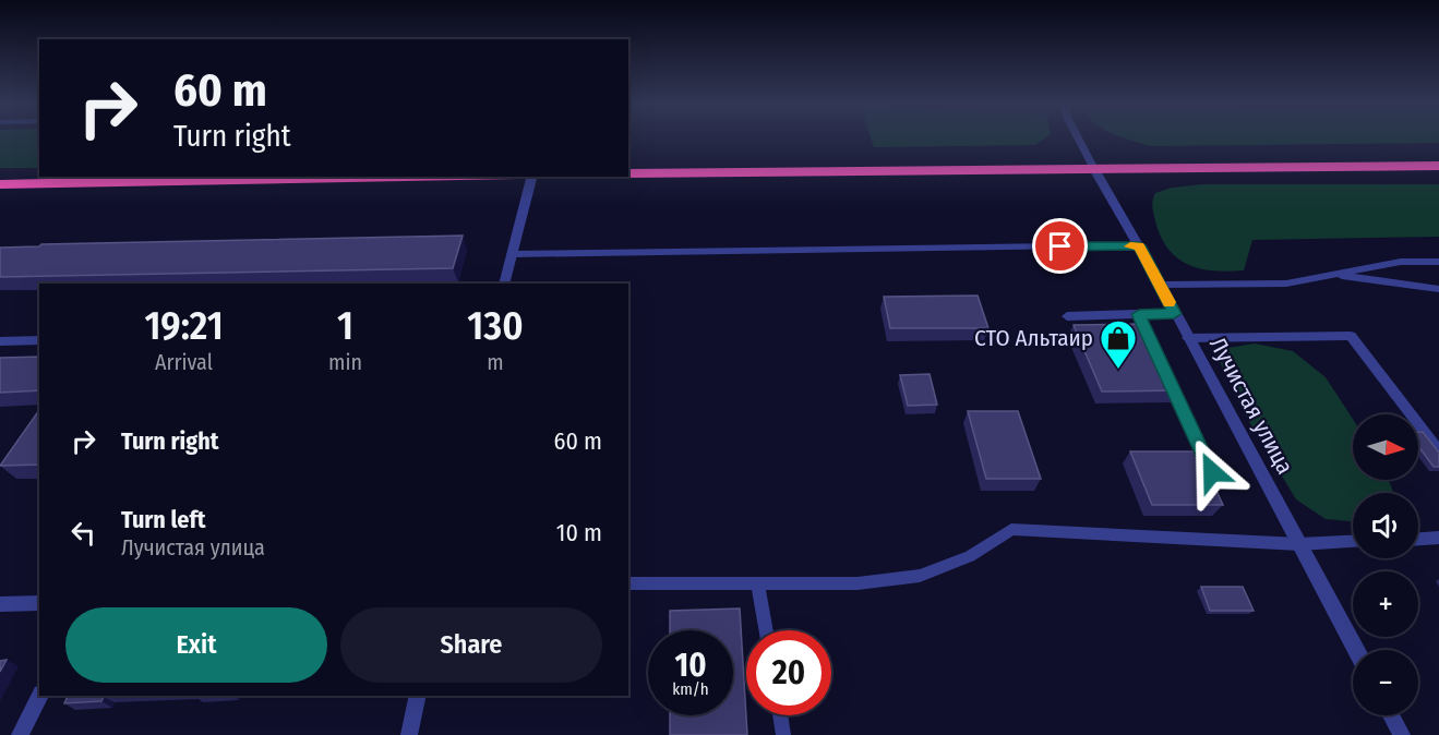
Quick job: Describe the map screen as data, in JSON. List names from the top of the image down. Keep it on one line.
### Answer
{"streets":{"street":["Лучистая улица"]},"places":{"shop":["СТО Альтаир"]},"north":"right","page":{"turn":["60 m","Turn right"],"eta":["19:21","Arrival","1","min","130","m"],"list":[{"name":"Turn right","value":"60 m"},{"name":"Turn left","note":"Лучистая улица","value":"10 m"}],"map_buttons":["+","−"],"buttons":["Exit","Share"],"speed":"10 km/h","limit":"20"}}
